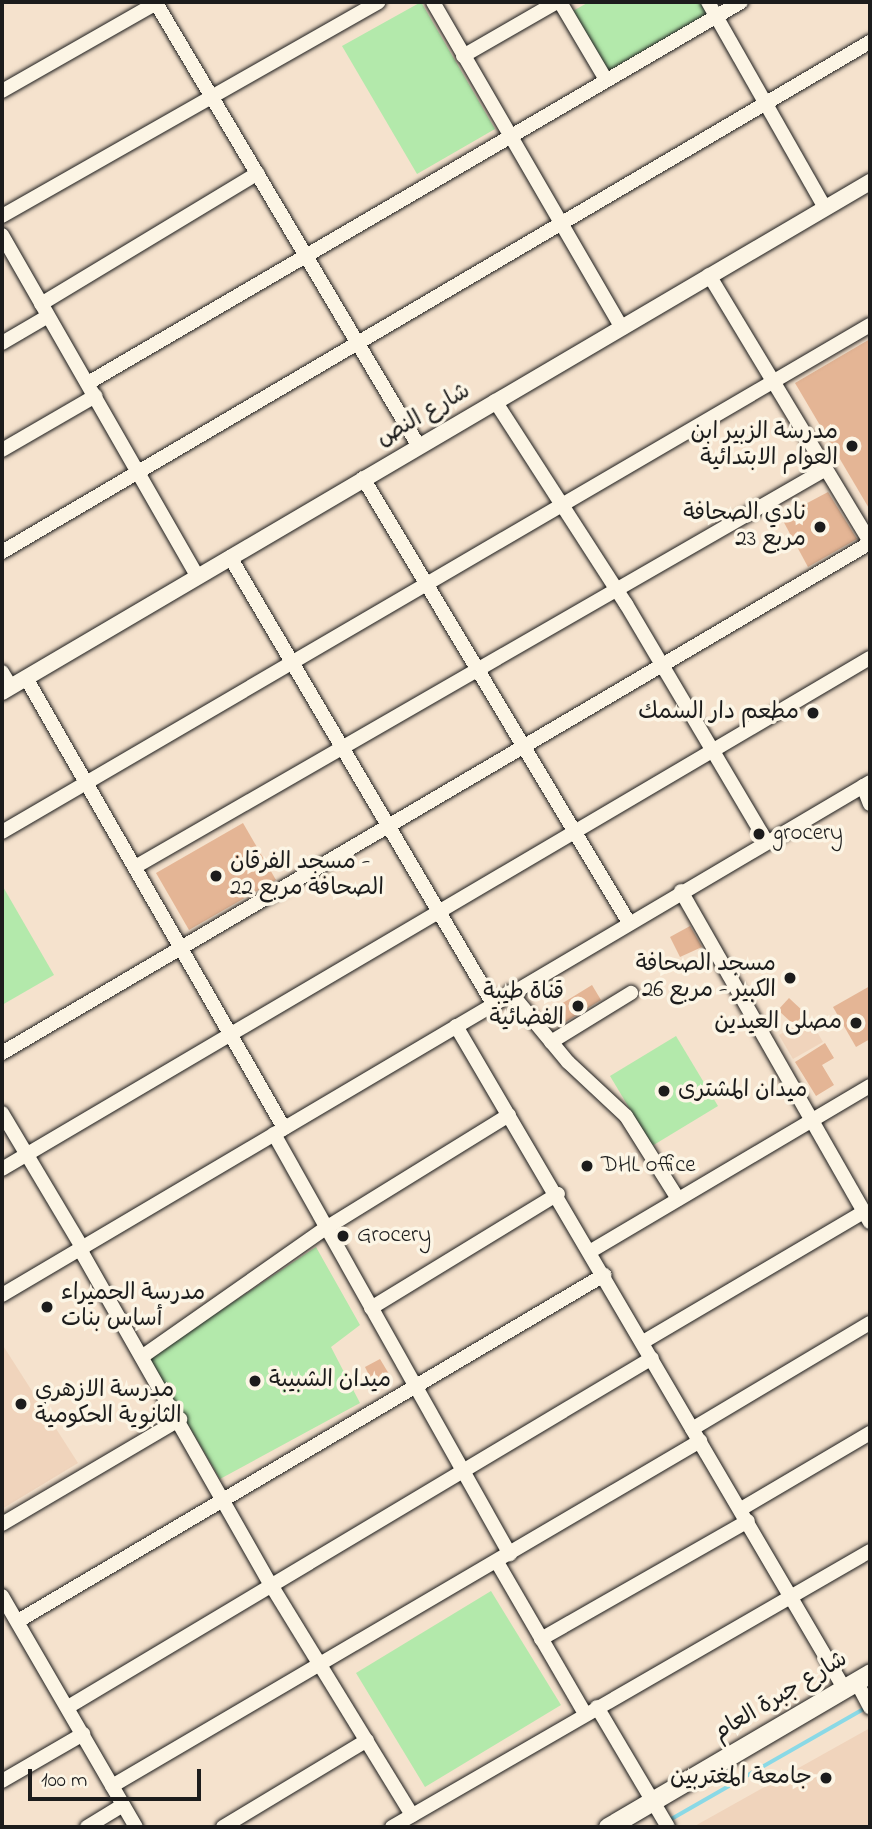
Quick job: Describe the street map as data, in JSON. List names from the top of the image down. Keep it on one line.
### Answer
{"streets":{"main road":["شارع جبرة العام"],"street":["شارع النص"]},"places":["مدرسة الزبير ابن العوام الابتدائية","نادي الصحافة مربع 23","مطعم دار السمك","grocery","مسجد الفرقان - الصحافة مربع 22","مسجد الصحافة الكبير - مربع 26","قناة طيبة الفضائية","مصلى العيدين","ميدان المشترى","DHL office","Grocery","مدرسة الحميراء أساس بنات","ميدان الشبيبة","مدرسة الازهري الثانوية الحكومية","جامعة المغتربين"],"scale_bar":"100 m"}
